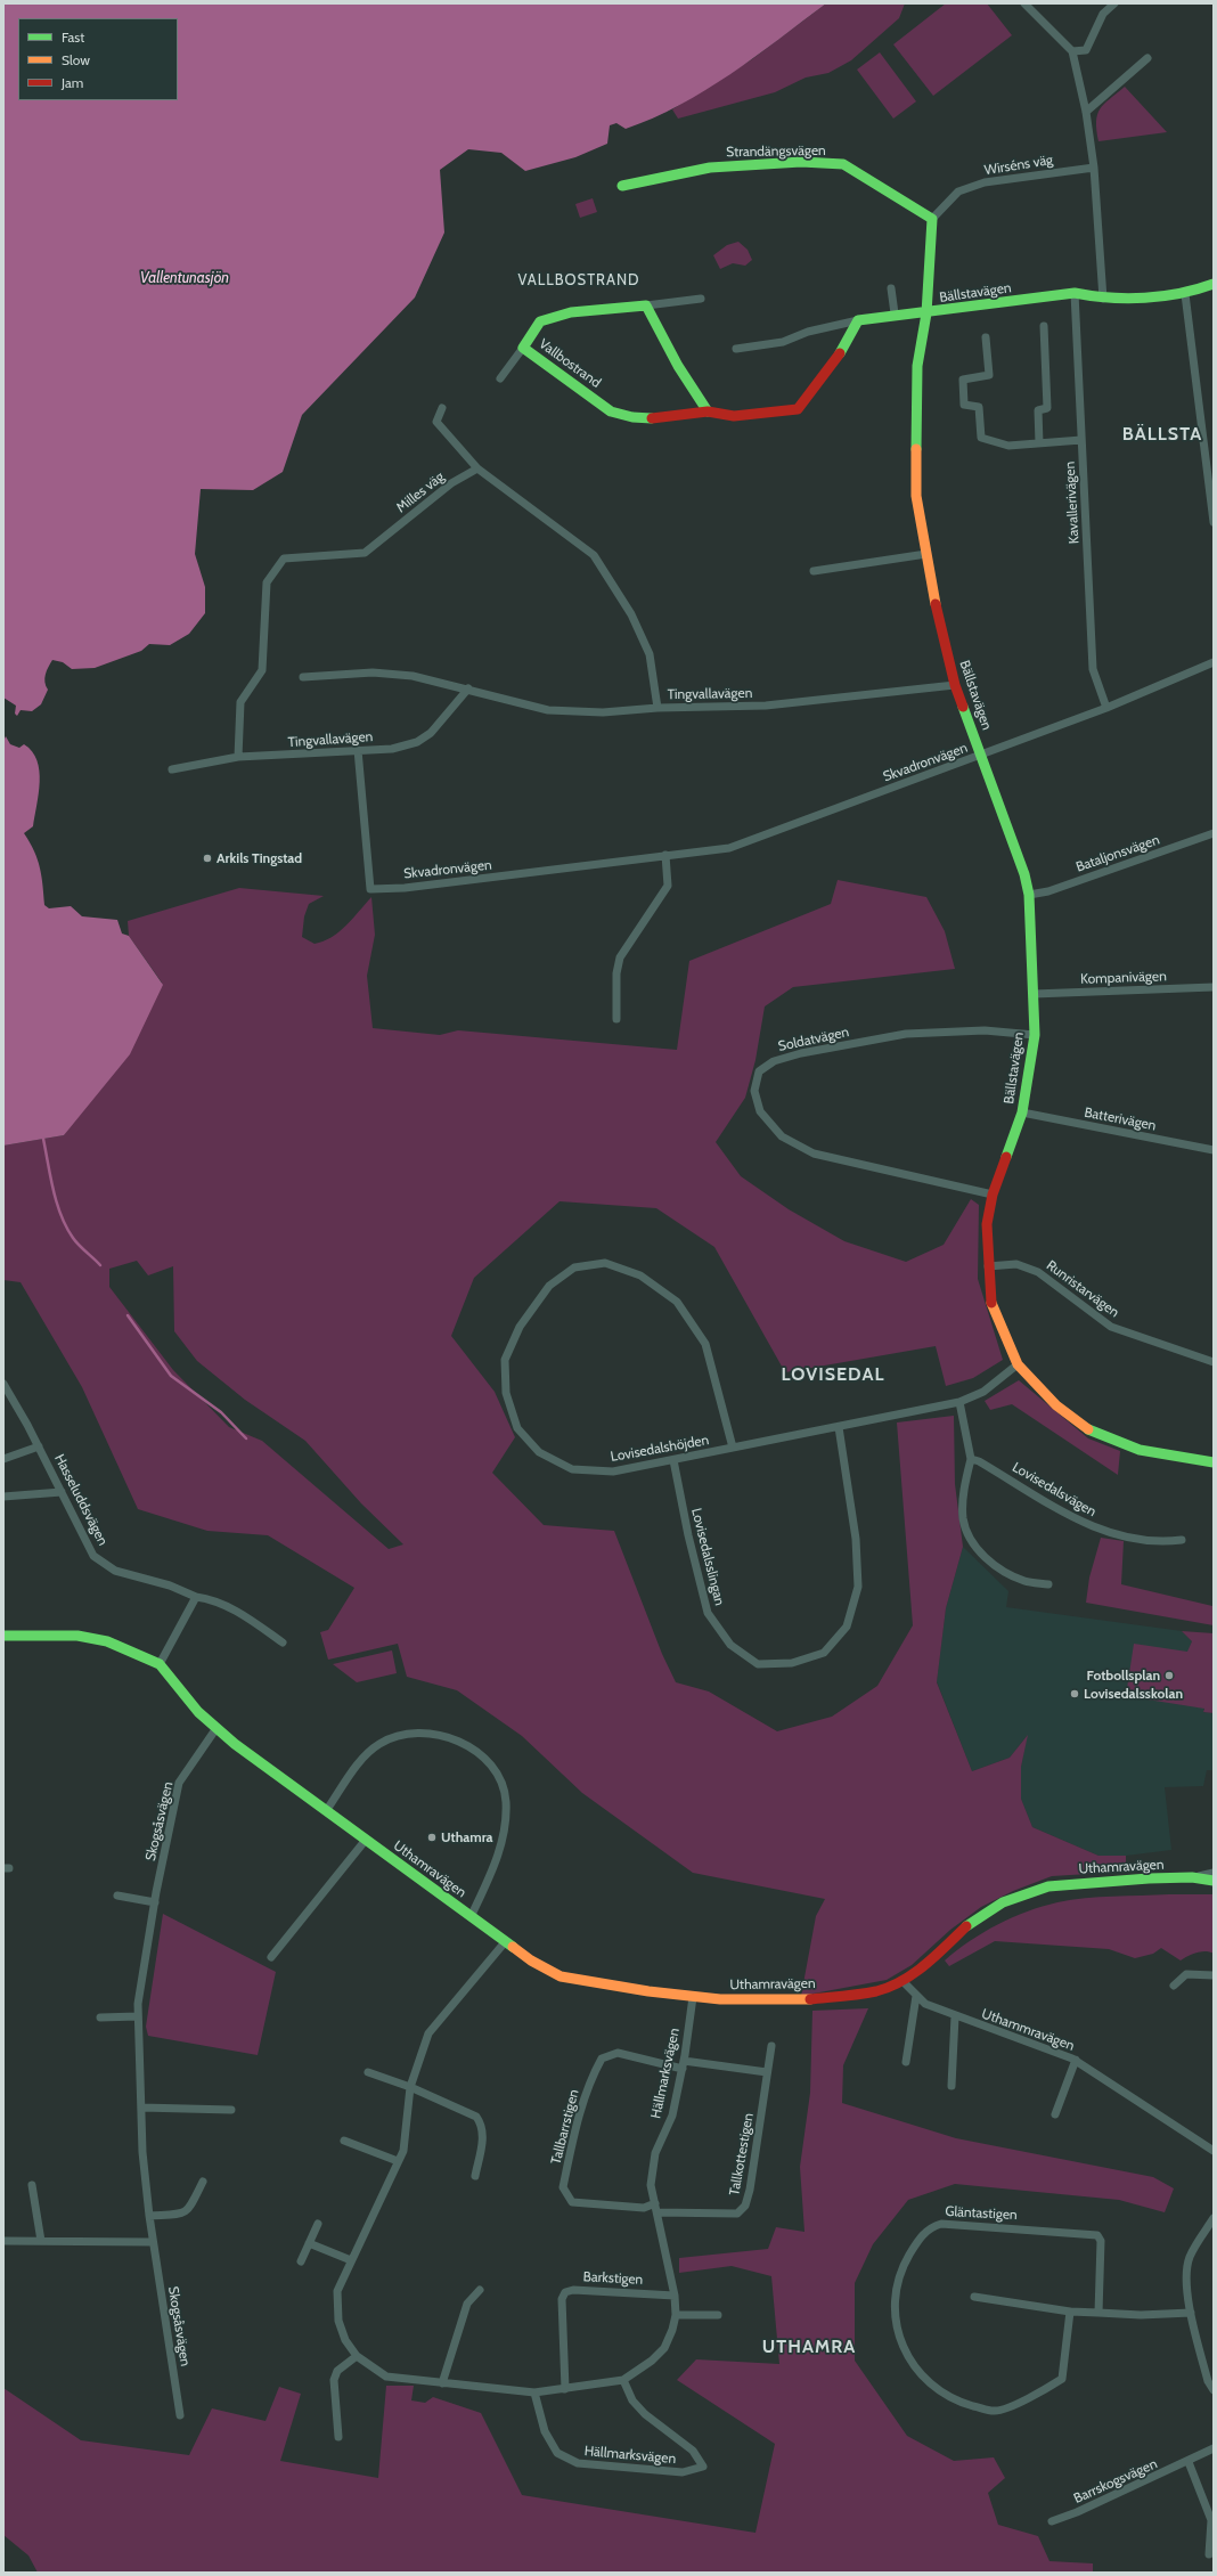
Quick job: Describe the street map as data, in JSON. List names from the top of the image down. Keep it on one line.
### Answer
{"streets":{"street":["Strandängsvägen","Wirséns väg","Bällstavägen","Vallbostrand","Milles väg","Kavallerivägen","Tingvallavägen","Skvadronvägen","Bataljonsvägen","Kompanivägen","Soldatvägen","Batterivägen","Runristarvägen","Lovisedalshöjden","Lovisedalsvägen","Hasseluddsvägen","Lovisedalsslingan","Skogsåsvägen","Uthamravägen","Uthammravägen","Hällmarksvägen","Tallbarrstigen","Tallkottestigen","Gläntastigen","Barkstigen","Barrskogsvägen"]},"crossings":[["Strandängsvägen","Wirséns väg"],["Bällstavägen","Kavallerivägen"],["Bällstavägen","Tingvallavägen"],["Bällstavägen","Skvadronvägen"],["Bällstavägen","Bataljonsvägen"],["Bällstavägen","Kompanivägen"],["Bällstavägen","Soldatvägen"],["Bällstavägen","Batterivägen"],["Bällstavägen","Runristarvägen"],["Bällstavägen","Lovisedalshöjden"],["Milles väg","Tingvallavägen"],["Kavallerivägen","Skvadronvägen"],["Tingvallavägen","Skvadronvägen"],["Lovisedalshöjden","Lovisedalsslingan"],["Skogsåsvägen","Uthamravägen"],["Uthamravägen","Uthammravägen"],["Uthamravägen","Hällmarksvägen"],["Hällmarksvägen","Tallbarrstigen"],["Hällmarksvägen","Tallkottestigen"],["Hällmarksvägen","Barkstigen"]],"districts":["VALLBOSTRAND","BÄLLSTA","LOVISEDAL","UTHAMRA"],"water":["Vallentunasjön"],"places":["Arkils Tingstad","Fotbollsplan","Lovisedalsskolan","Uthamra"],"legend":["Fast","Slow","Jam"]}
